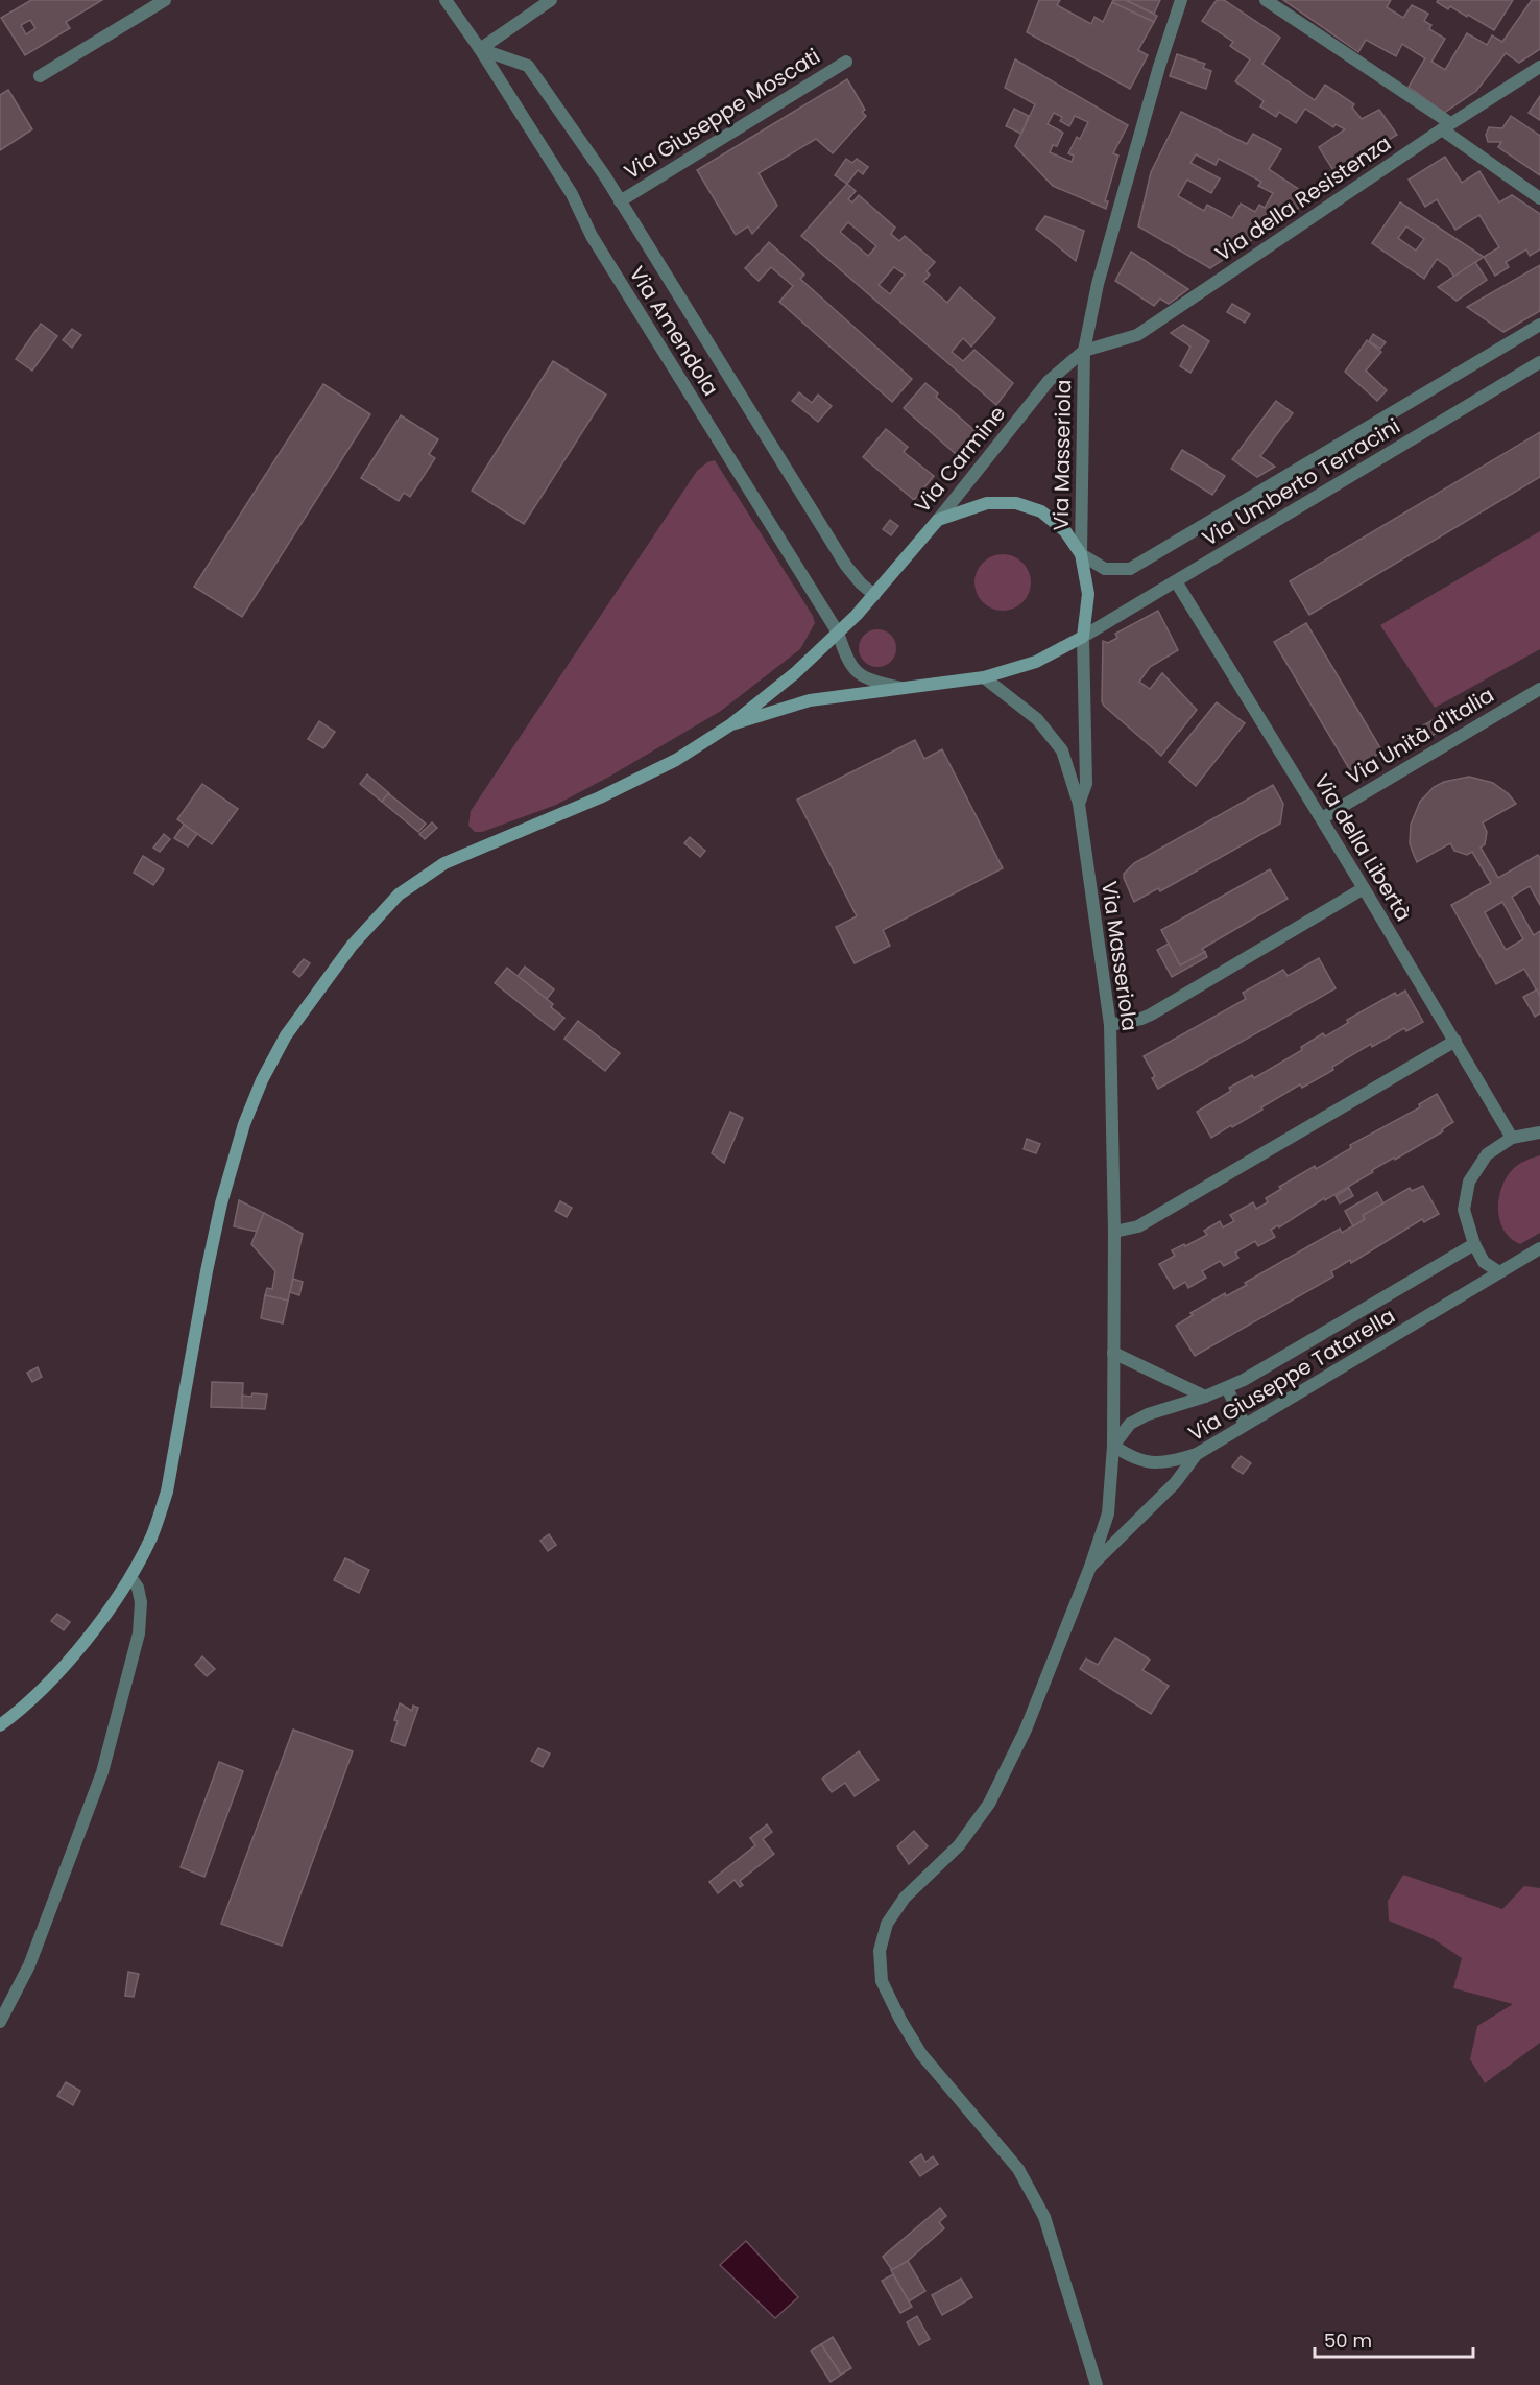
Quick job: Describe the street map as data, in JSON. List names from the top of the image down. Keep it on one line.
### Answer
{"streets":{"main road":["Via Masseriola","Via Carmine"],"street":["Via Giuseppe Moscati","Via della Resistenza","Via Amendola","Via Umberto Terracini","Via Unità d'Italia","Via della Libertà","Via Giuseppe Tatarella"]},"crossings":[["Via Giuseppe Moscati","Via Amendola"],["Via della Resistenza","Via Masseriola"],["Via della Resistenza","Via Carmine"],["Via Amendola","Via Masseriola"],["Via Amendola","Via Carmine"],["Via Amendola","Via Umberto Terracini"],["Via Masseriola","Via Carmine"],["Via Masseriola","Via Umberto Terracini"],["Via Masseriola","Via Giuseppe Tatarella"],["Via Carmine","Via Umberto Terracini"],["Via Umberto Terracini","Via della Libertà"],["Via Unità d'Italia","Via della Libertà"]],"scale_bar":"50 m"}
